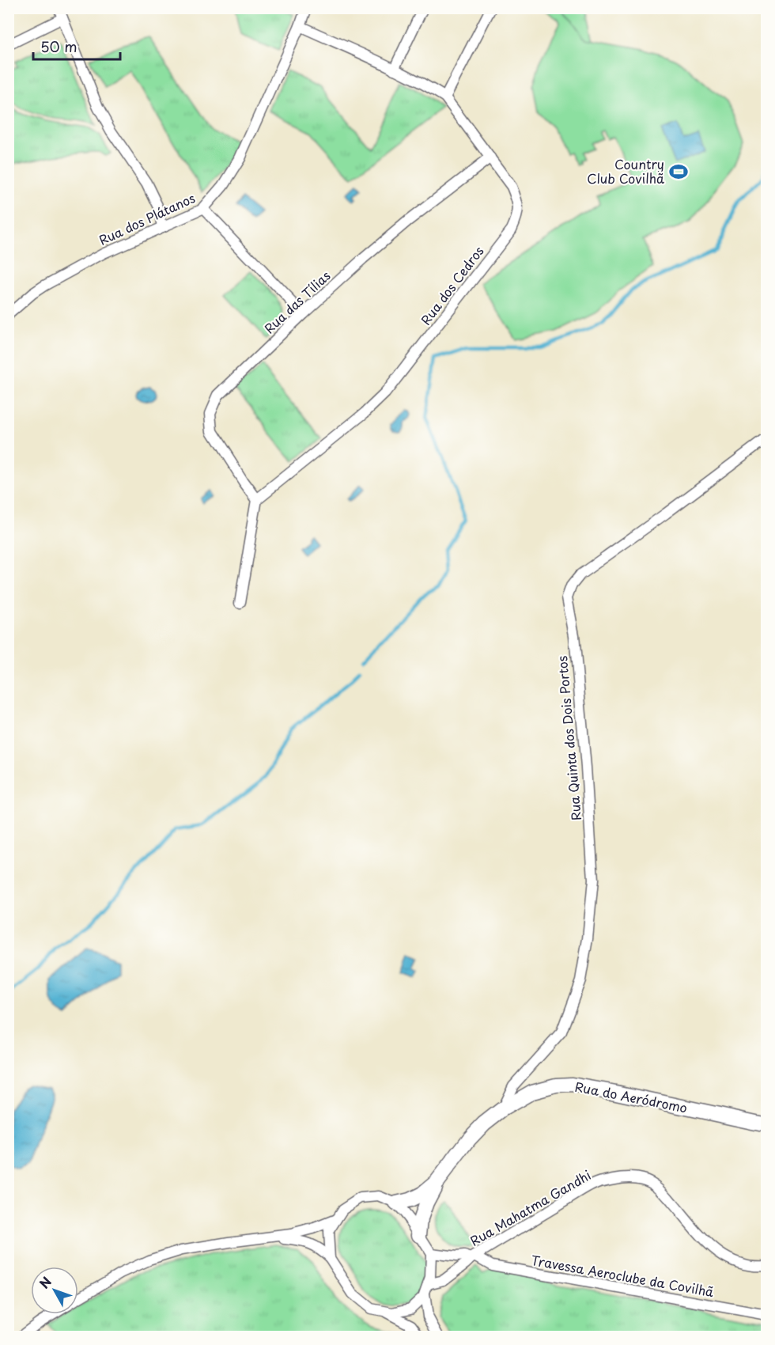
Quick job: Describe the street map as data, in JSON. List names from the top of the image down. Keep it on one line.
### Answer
{"streets":{"main road":["Rua do Aeródromo"],"street":["Rua dos Plátanos","Rua dos Cedros","Rua das Tílias","Rua Quinta dos Dois Portos","Rua Mahatma Gandhi","Travessa Aeroclube da Covilhã"]},"crossings":[["Rua dos Plátanos","Rua dos Cedros"],["Rua dos Cedros","Rua das Tílias"],["Rua Quinta dos Dois Portos","Rua do Aeródromo"],["Rua do Aeródromo","Rua Mahatma Gandhi"],["Rua Mahatma Gandhi","Travessa Aeroclube da Covilhã"]],"places":{"sports":["Country Club Covilhã"]},"scale_bar":"50 m","north":"top left"}
